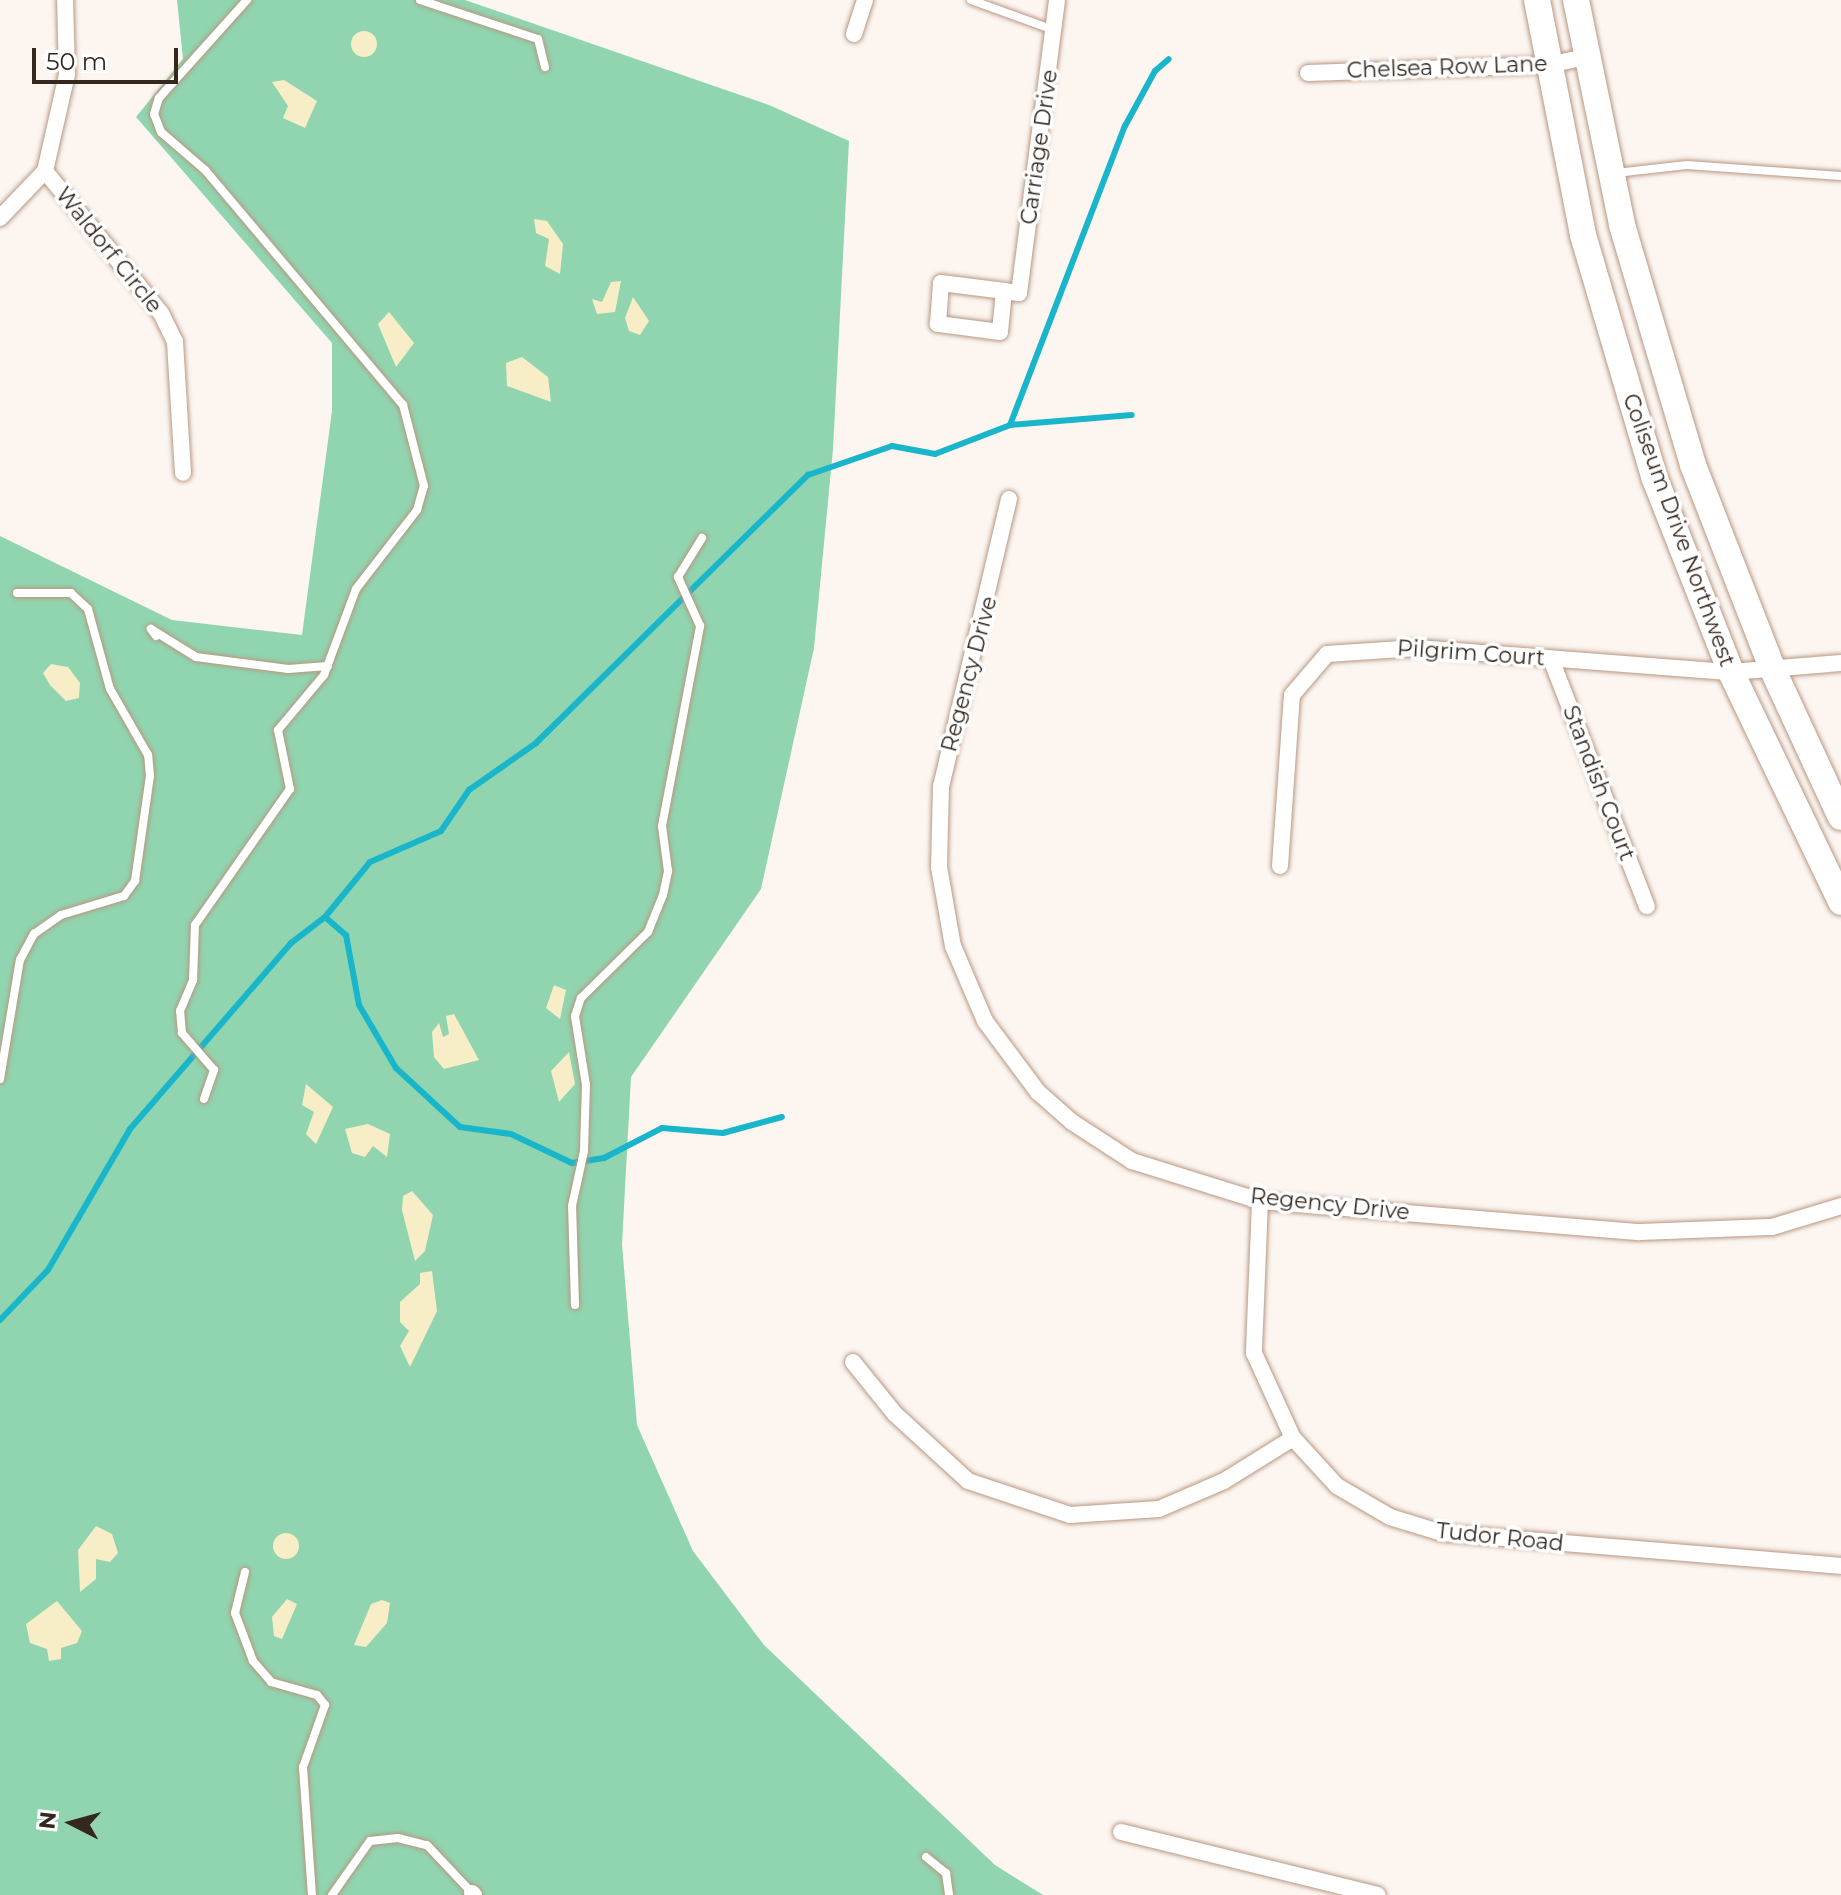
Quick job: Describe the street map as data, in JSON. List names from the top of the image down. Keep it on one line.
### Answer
{"streets":{"main road":["Coliseum Drive Northwest"],"street":["Chelsea Row Lane","Carriage Drive","Waldorf Circle","Pilgrim Court","Regency Drive","Standish Court","Tudor Road"]},"crossings":[["Chelsea Row Lane","Coliseum Drive Northwest"],["Coliseum Drive Northwest","Pilgrim Court"],["Pilgrim Court","Standish Court"],["Regency Drive","Tudor Road"]],"scale_bar":"50 m","north":"left"}
